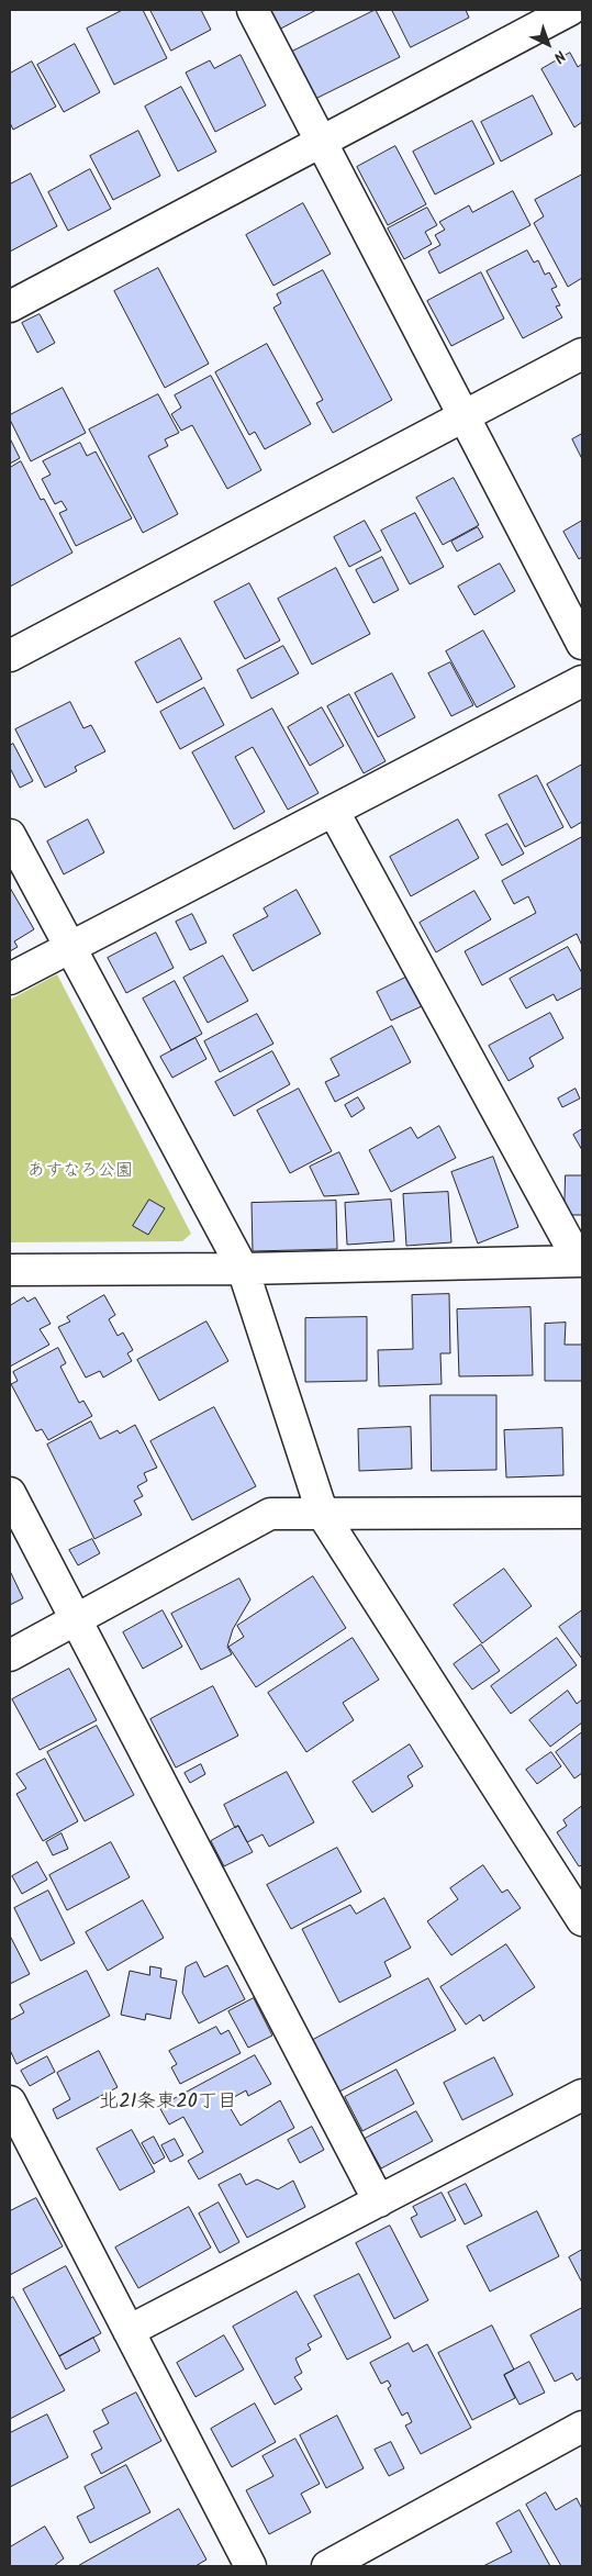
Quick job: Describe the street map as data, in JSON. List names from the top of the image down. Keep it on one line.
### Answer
{"districts":["北21条東20丁目"],"parks":["あすなろ公園"],"north":"bottom right"}
